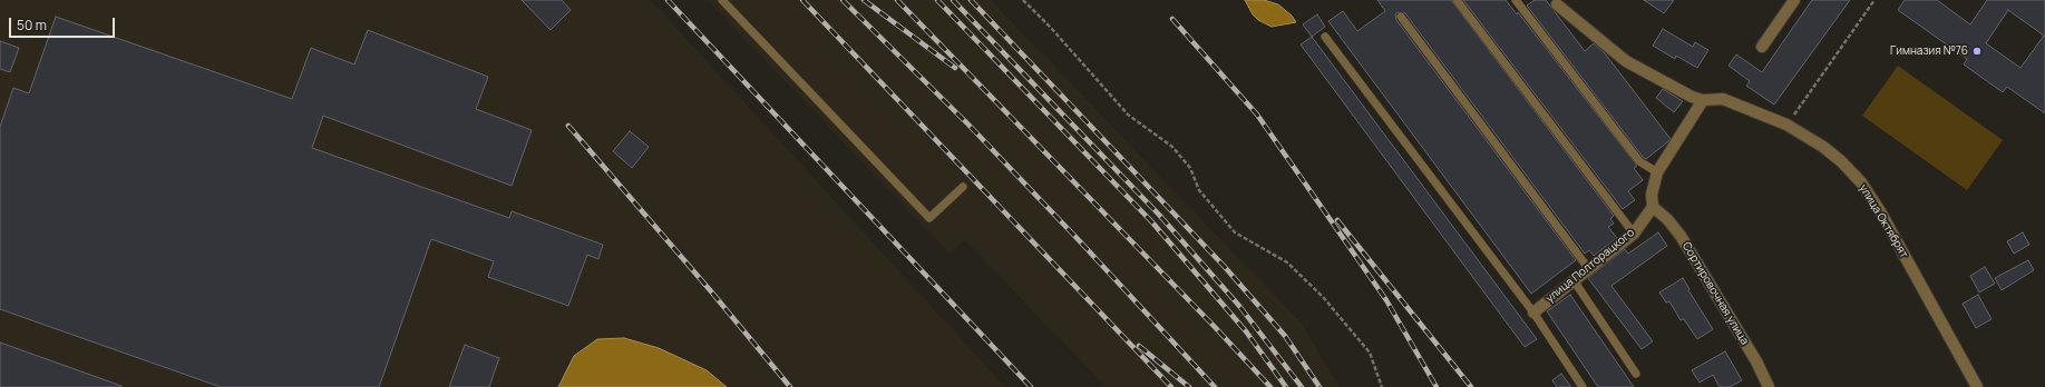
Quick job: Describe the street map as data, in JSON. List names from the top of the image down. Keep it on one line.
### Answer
{"streets":{"street":["улица Октябрят","улица Полторацкого","Сортировочная улица"]},"crossings":[["улица Полторацкого","Сортировочная улица"]],"places":["Гимназия №76"],"scale_bar":"50 m"}
